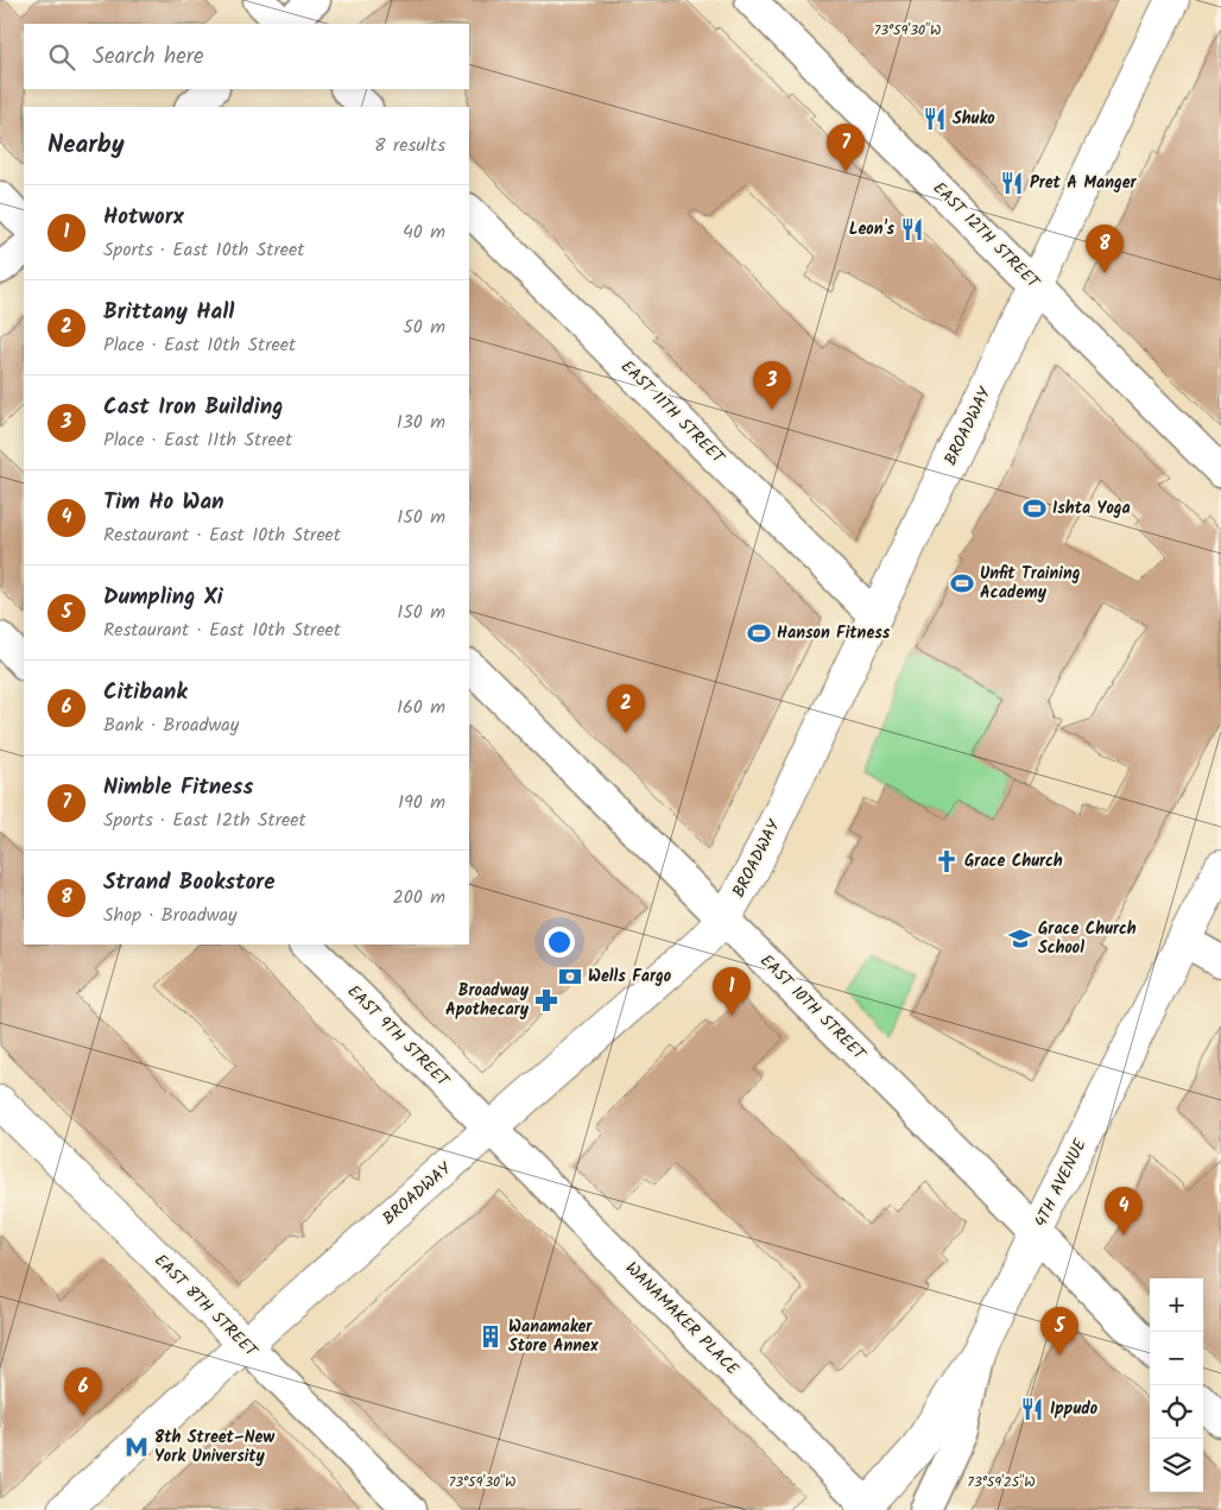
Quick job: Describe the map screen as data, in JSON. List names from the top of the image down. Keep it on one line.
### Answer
{"streets":{"main road":["BROADWAY","4TH AVENUE","EAST 8TH STREET"],"street":["EAST 12TH STREET","EAST 11TH STREET","EAST 10TH STREET","EAST 9TH STREET","WANAMAKER PLACE"]},"crossings":[["EAST 12TH STREET","BROADWAY"],["EAST 11TH STREET","BROADWAY"],["BROADWAY","EAST 10TH STREET"],["BROADWAY","EAST 9TH STREET"],["BROADWAY","EAST 8TH STREET"],["BROADWAY","WANAMAKER PLACE"],["EAST 10TH STREET","4TH AVENUE"],["EAST 9TH STREET","WANAMAKER PLACE"]],"places":{"restaurant":["Shuko","Pret A Manger","Leon's","Ippudo"],"sports":["Ishta Yoga","Unfit Training Academy","Hanson Fitness"],"church":["Grace Church"],"school or university":["Grace Church School"],"bank":["Wells Fargo"],"pharmacy":["Broadway Apothecary"],"building":["Wanamaker Store Annex"],"metro station":["8th Street–New York University"]},"page":{"search":"Search here","heading":["Nearby","8 results"],"pins":["7","8","3","2","1","4","5","6"],"list":[{"mark":"1","name":"Hotworx","note":"Sports · East 10th Street","value":"40 m"},{"mark":"2","name":"Brittany Hall","note":"Place · East 10th Street","value":"50 m"},{"mark":"3","name":"Cast Iron Building","note":"Place · East 11th Street","value":"130 m"},{"mark":"4","name":"Tim Ho Wan","note":"Restaurant · East 10th Street","value":"150 m"},{"mark":"5","name":"Dumpling Xi","note":"Restaurant · East 10th Street","value":"150 m"},{"mark":"6","name":"Citibank","note":"Bank · Broadway","value":"160 m"},{"mark":"7","name":"Nimble Fitness","note":"Sports · East 12th Street","value":"190 m"},{"mark":"8","name":"Strand Bookstore","note":"Shop · Broadway","value":"200 m"}],"map_buttons":["+","−"]},"coordinates":["73°59'30\"W","73°59'25\"W"]}
